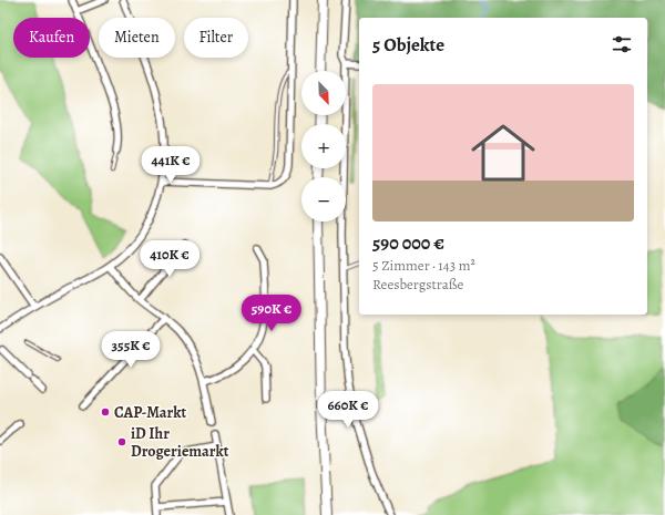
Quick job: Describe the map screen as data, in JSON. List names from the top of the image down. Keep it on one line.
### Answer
{"places":["CAP-Markt","iD Ihr Drogeriemarkt"],"north":"bottom right","page":{"chip":["Kaufen","Mieten","Filter"],"heading":"5 Objekte","map_buttons":["+","−"],"list":[{"name":"590 000 €","note":"5 Zimmer · 143 m² · Reesbergstraße"}],"price":["441K €","410K €","590K €","355K €","660K €"]}}
